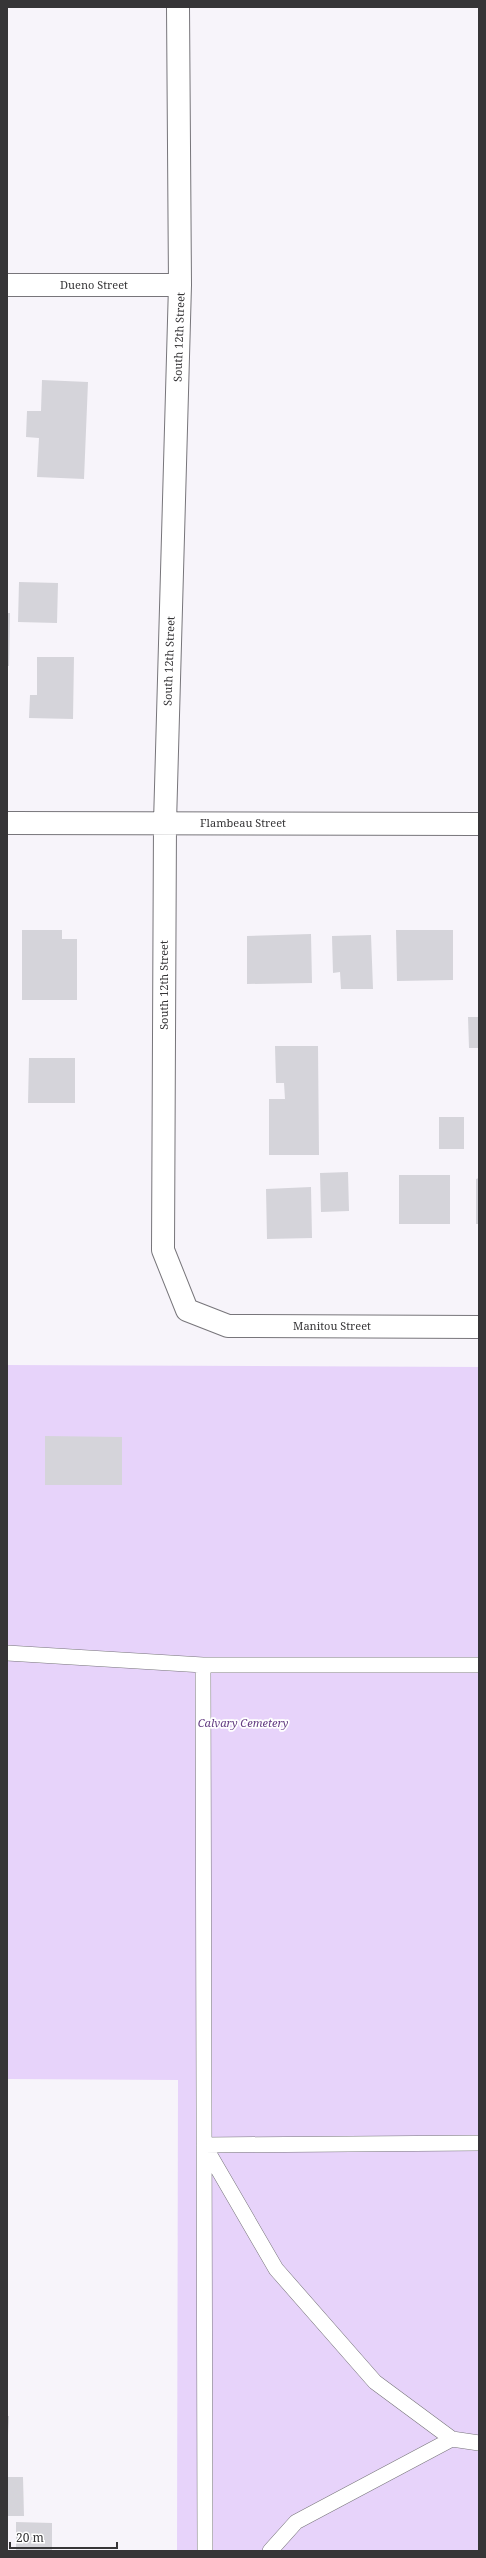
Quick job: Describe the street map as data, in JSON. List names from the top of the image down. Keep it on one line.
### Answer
{"streets":{"street":["Dueno Street","South 12th Street","Flambeau Street","Manitou Street"]},"crossings":[["Dueno Street","South 12th Street"],["South 12th Street","Flambeau Street"],["South 12th Street","Manitou Street"]],"parks":["Calvary Cemetery"],"scale_bar":"20 m"}
